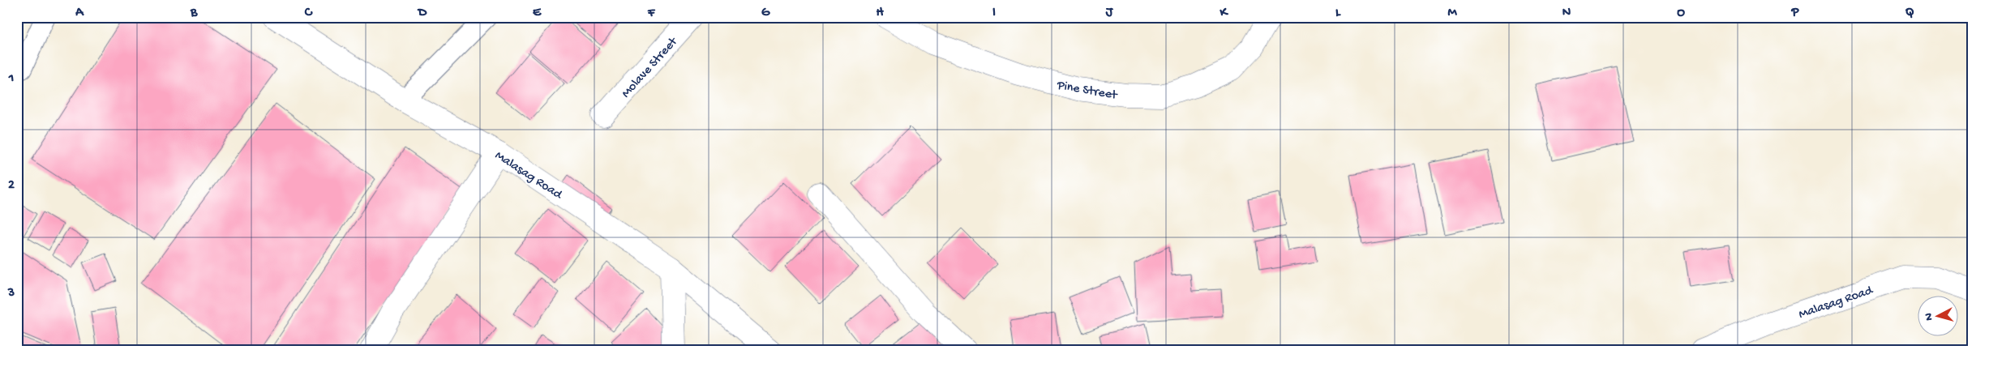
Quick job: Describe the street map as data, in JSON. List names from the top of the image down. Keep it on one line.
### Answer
{"streets":{"street":["Molave Street","Pine Street","Malasag Road"]},"north":"left","grid":{"columns":["A","B","C","D","E","F","G","H","I","J","K","L","M","N","O","P","Q"],"rows":["1","2","3"]}}
